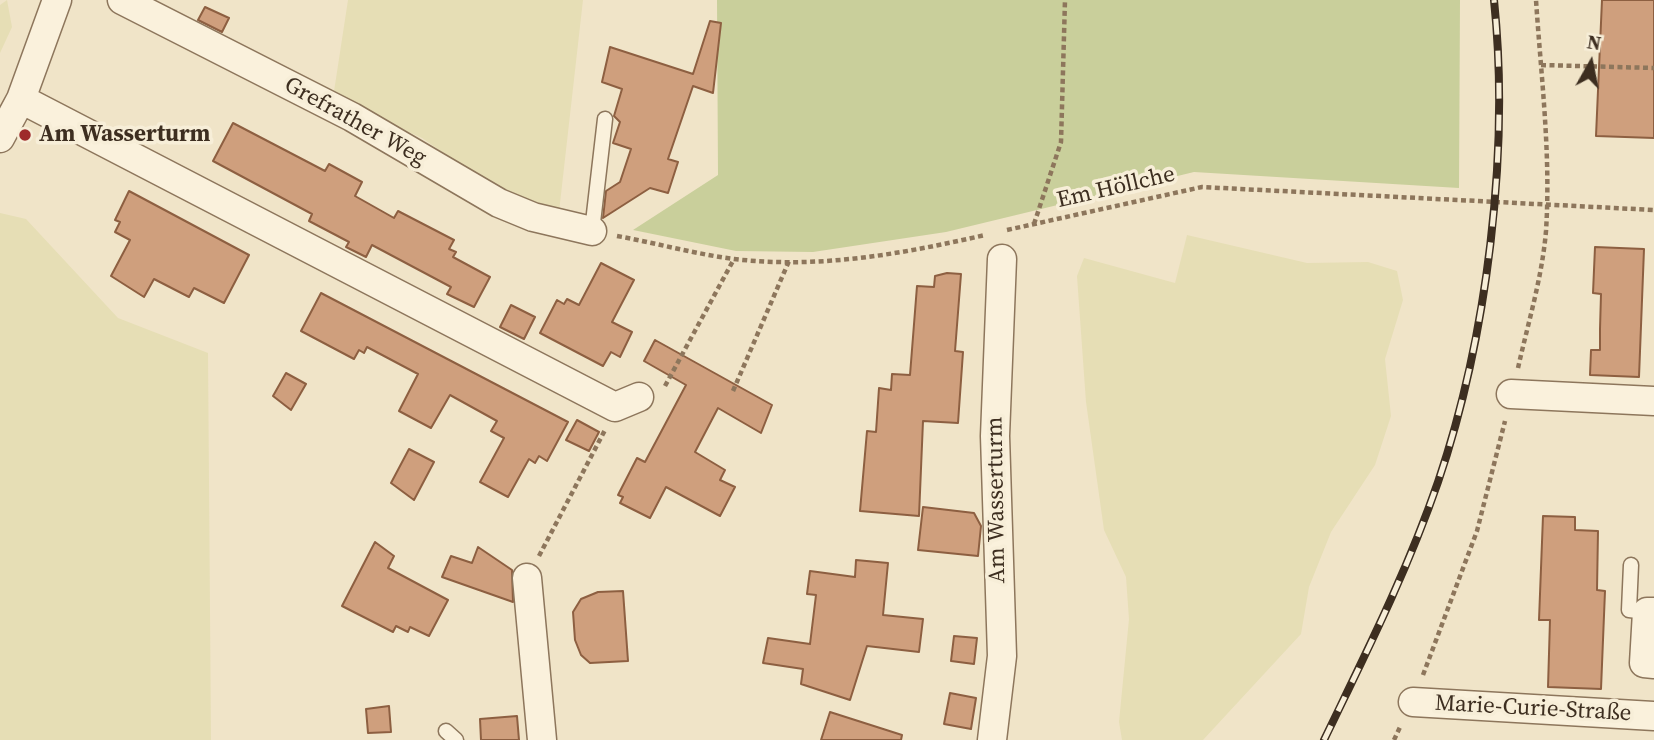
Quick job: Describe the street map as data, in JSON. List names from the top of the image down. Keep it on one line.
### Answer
{"streets":{"street":["Grefrather Weg","Am Wasserturm","Marie-Curie-Straße"],"path":["Em Höllche"]},"crossings":[["Grefrather Weg","Em Höllche"],["Em Höllche","Am Wasserturm"]],"places":["Am Wasserturm"],"north":"top"}
